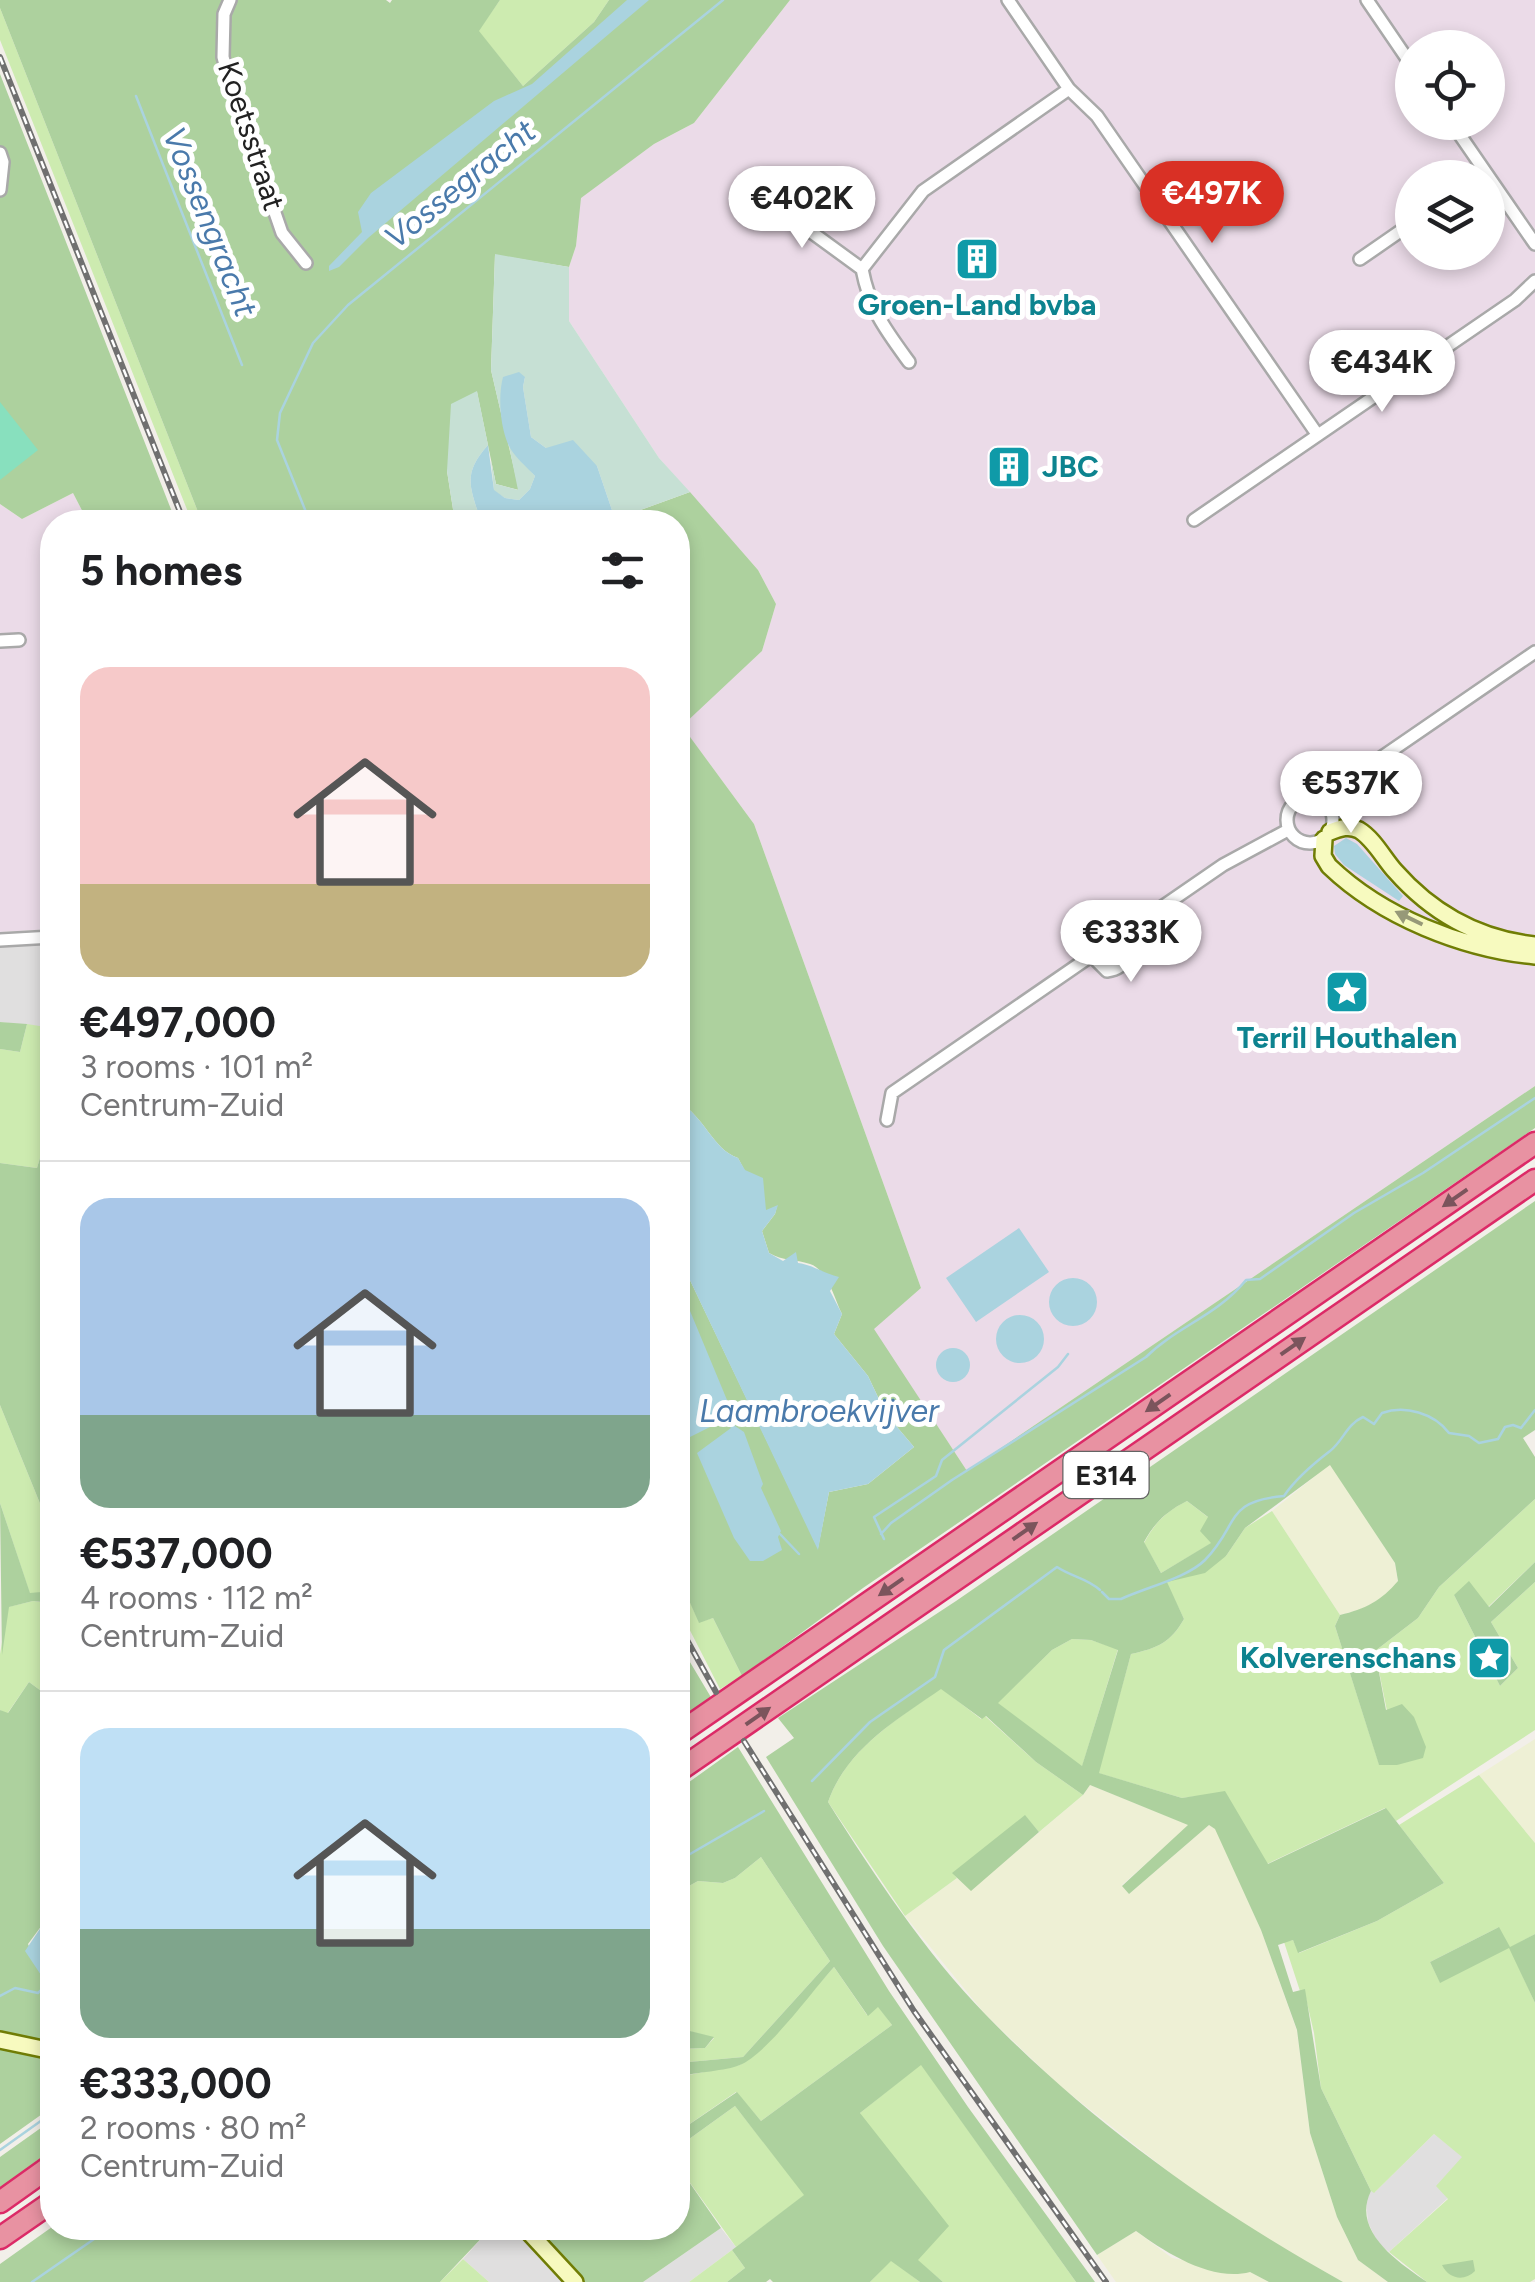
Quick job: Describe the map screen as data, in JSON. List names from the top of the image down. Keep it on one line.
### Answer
{"streets":{"highway":["E314"],"street":["Koetsstraat"]},"water":["Vossegracht","Vossengracht","Laambroekvijver"],"places":{"building":["Groen-Land bvba","JBC"],"place":["Terril Houthalen","Kolverenschans"]},"page":{"price":["€497K","€402K","€434K","€537K","€333K"],"heading":"5 homes","list":[{"name":"€497,000","note":"3 rooms · 101 m² · Centrum-Zuid"},{"name":"€537,000","note":"4 rooms · 112 m² · Centrum-Zuid"},{"name":"€333,000","note":"2 rooms · 80 m² · Centrum-Zuid"}]}}
